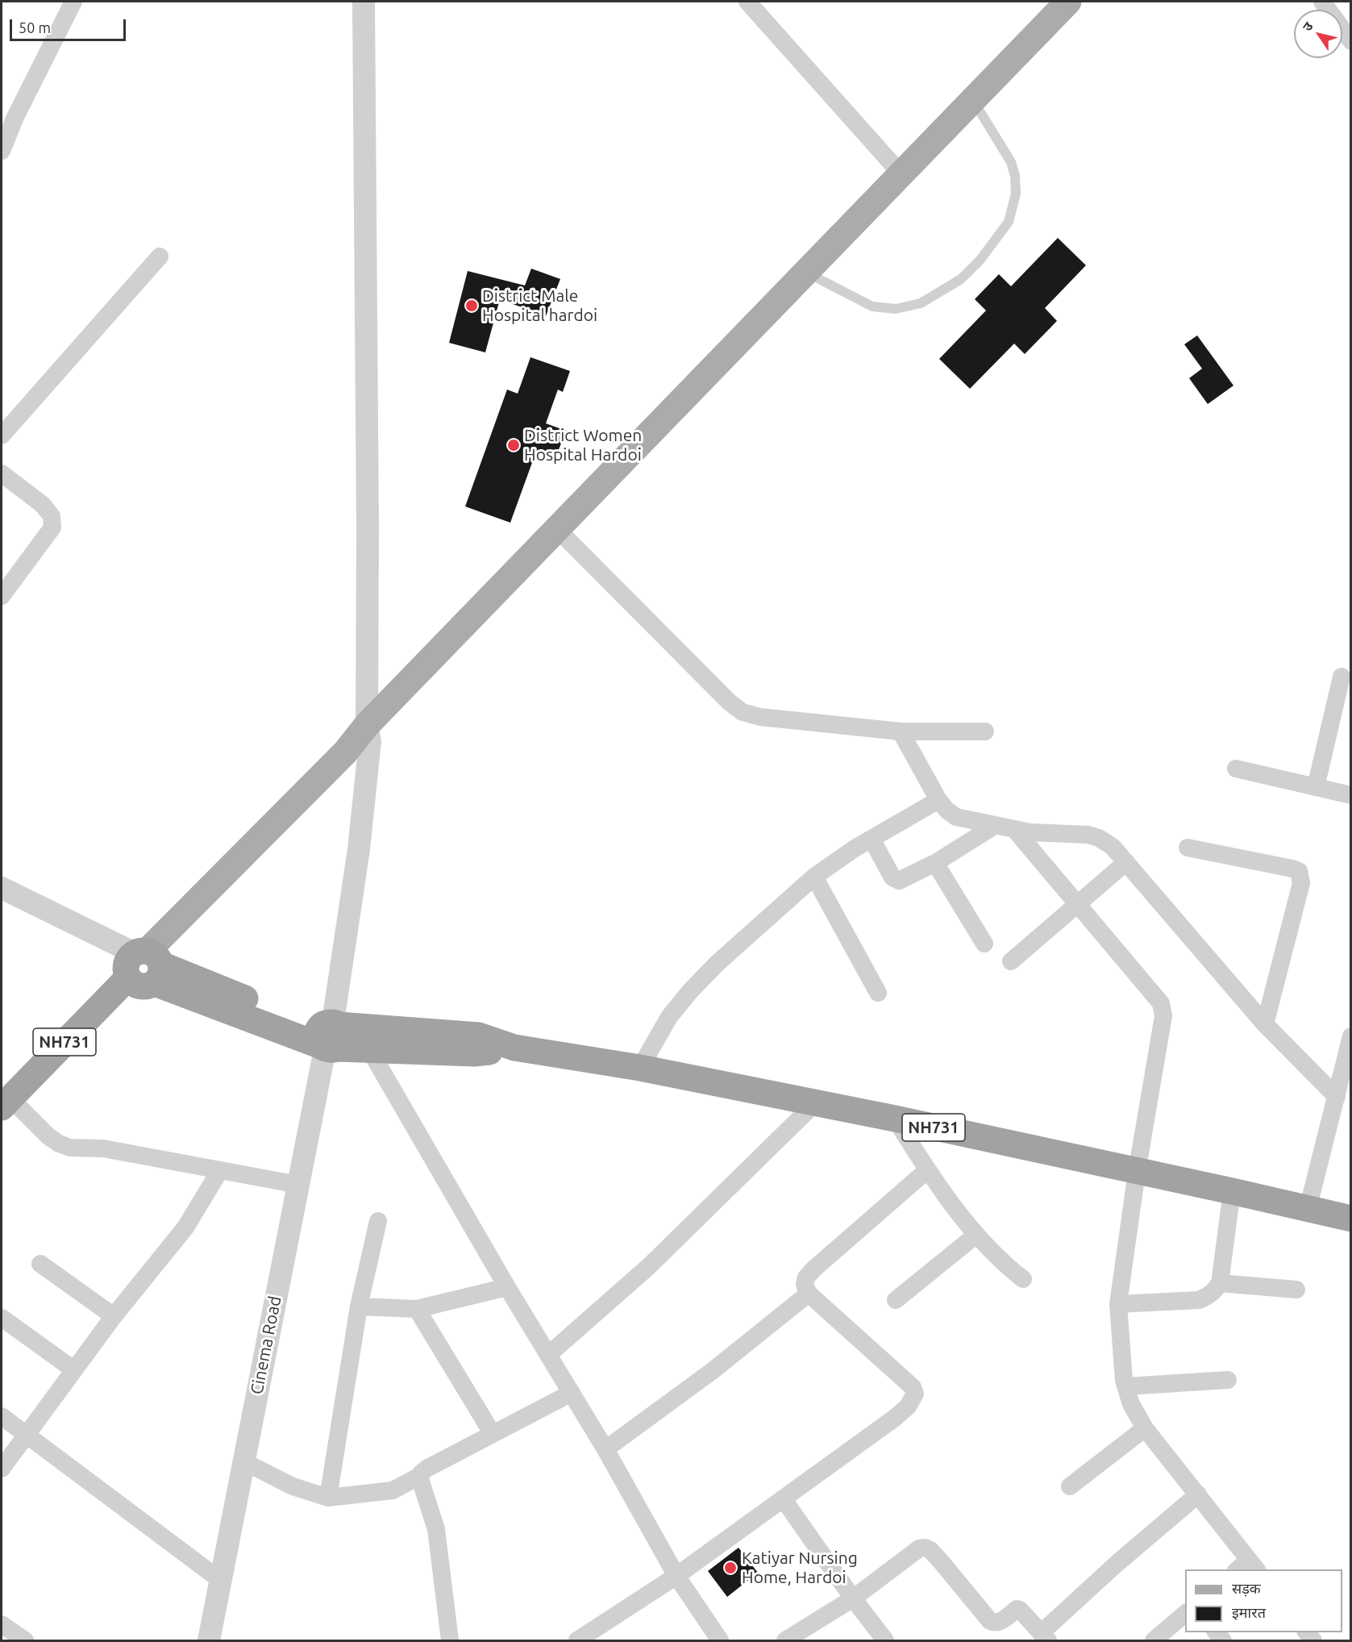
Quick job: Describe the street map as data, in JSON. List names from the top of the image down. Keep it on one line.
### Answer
{"streets":{"highway":["NH731"],"street":["Cinema Road"]},"crossings":[["NH731","Cinema Road"]],"places":["District Male Hospital hardoi","District Women Hospital Hardoi","Katiyar Nursing Home, Hardoi"],"legend":["सड़क","इमारत"],"scale_bar":"50 m","north":"top left"}
